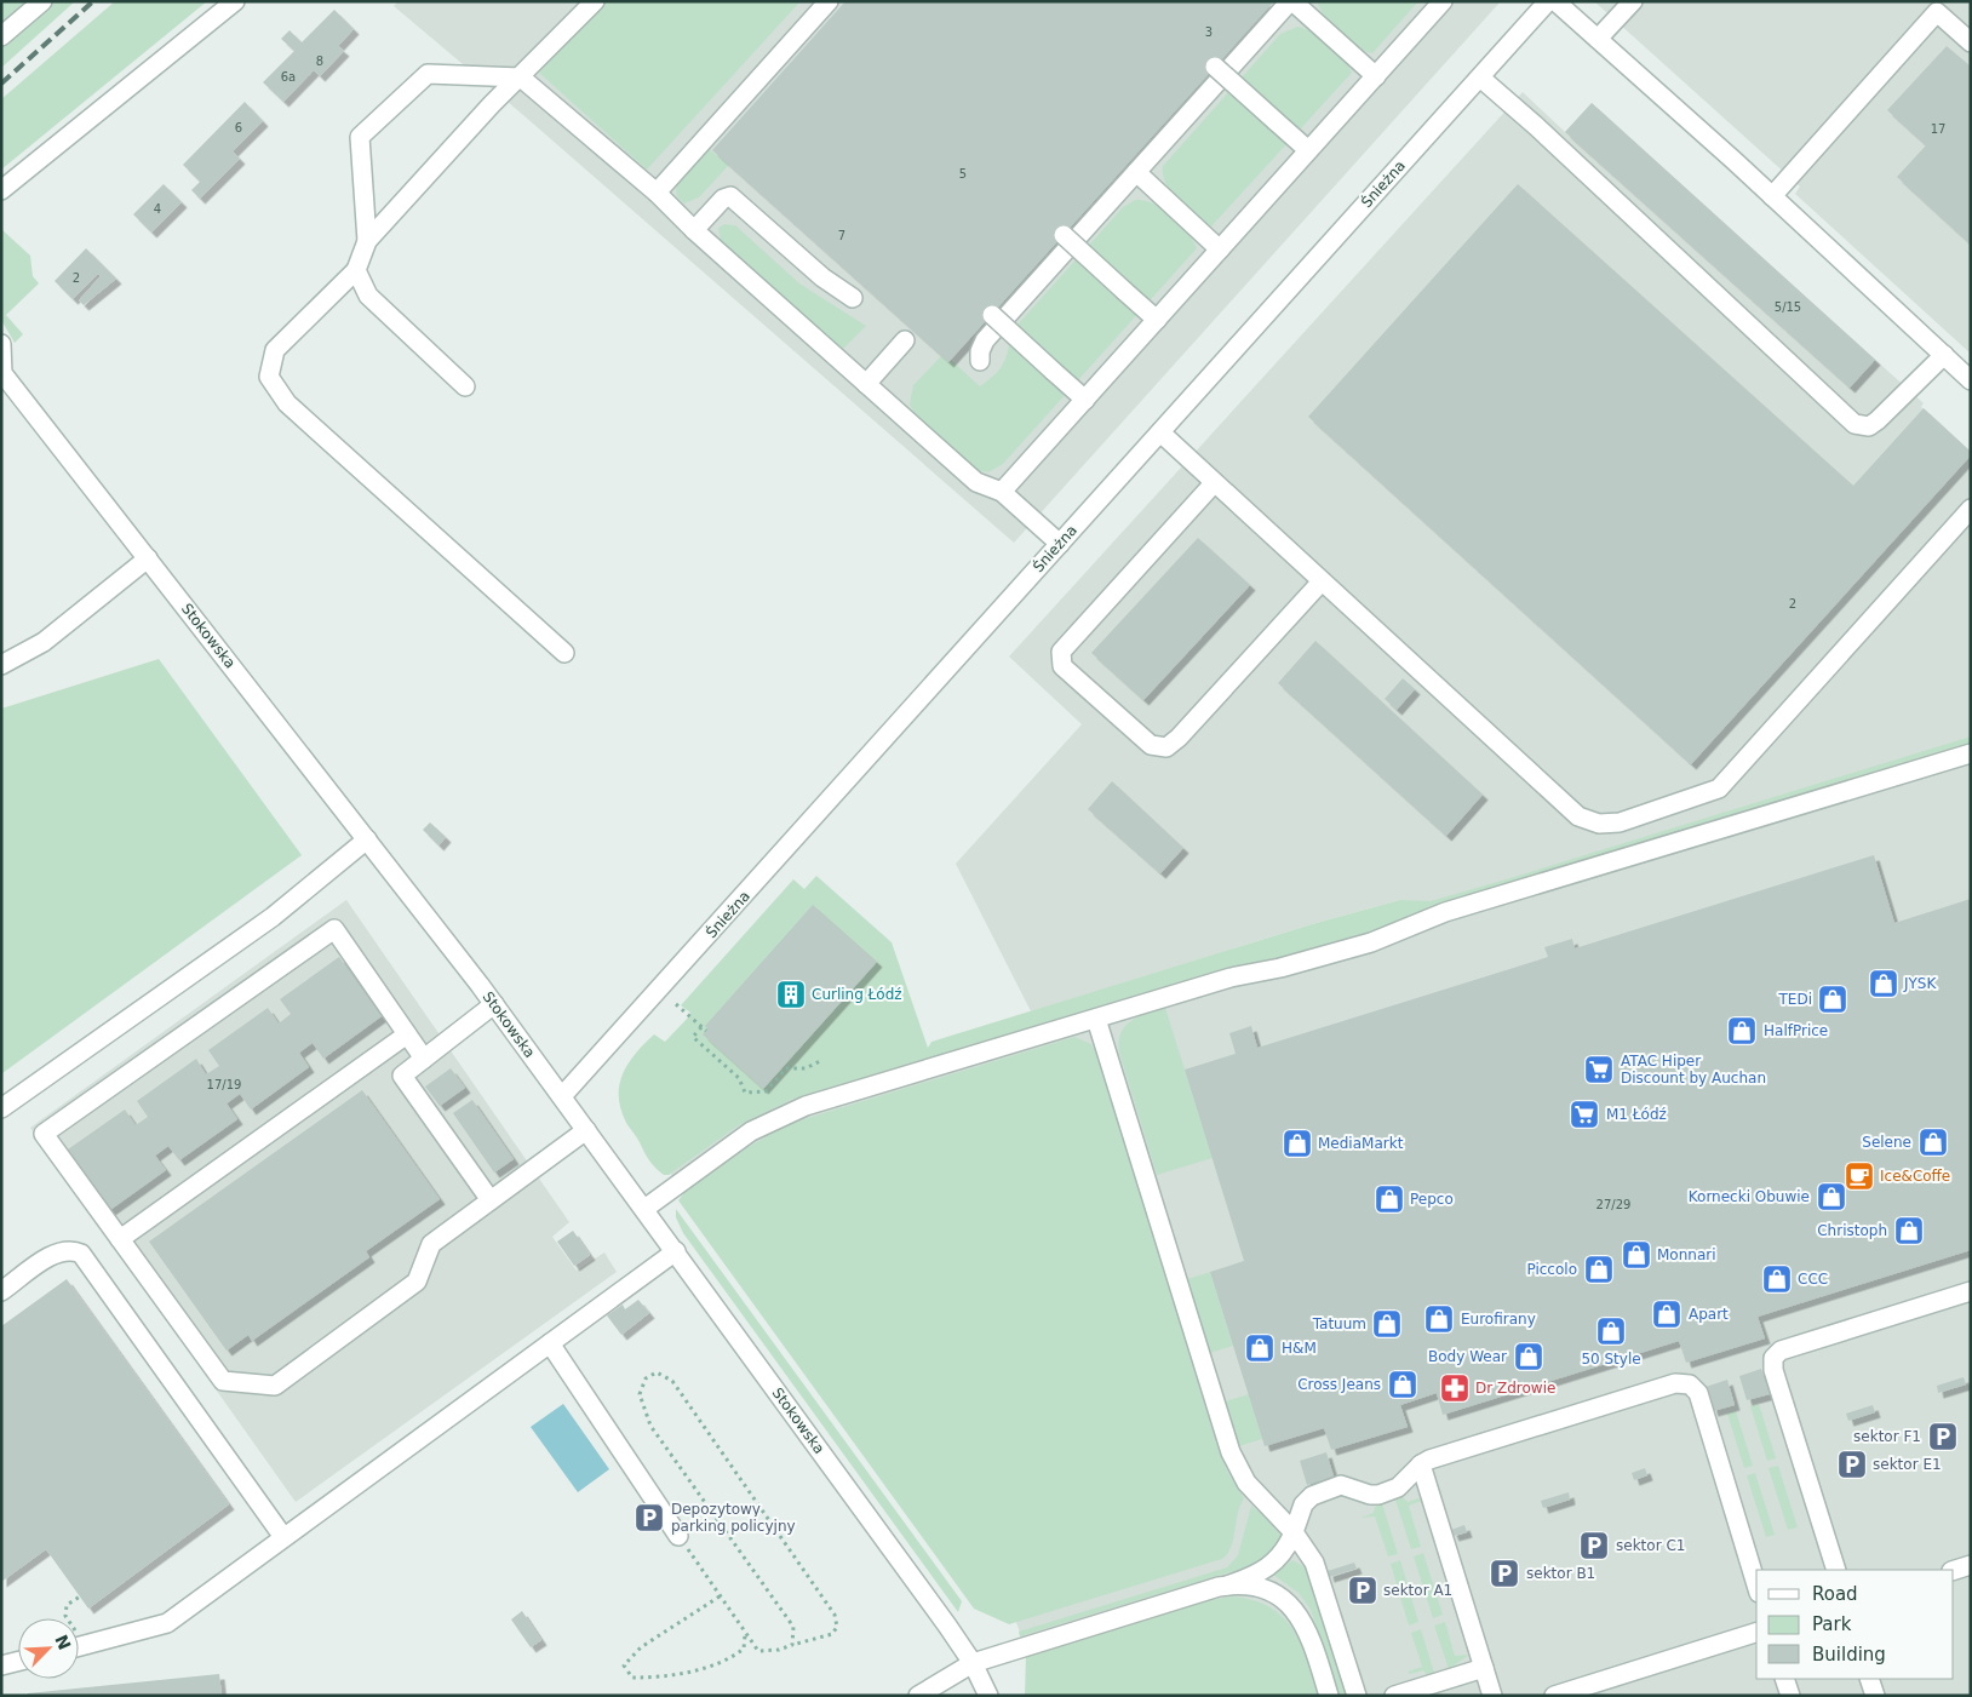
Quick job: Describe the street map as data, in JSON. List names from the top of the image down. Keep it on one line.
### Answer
{"streets":{"street":["Śnieżna","Stokowska"]},"crossings":[["Śnieżna","Stokowska"]],"places":{"shop":["JYSK","TEDi","HalfPrice","Selene","MediaMarkt","Kornecki Obuwie","Pepco","Christoph","Monnari","Piccolo","CCC","Apart","Eurofirany","Tatuum","50 Style","H&M","Body Wear","Cross Jeans"],"building":["Curling Łódź"],"supermarket":["ATAC Hiper Discount by Auchan","M1 Łódź"],"cafe":["Ice&Coffe"],"pharmacy":["Dr Zdrowie"],"parking":["sektor F1","sektor E1","Depozytowy parking policyjny","sektor C1","sektor B1","sektor A1"]},"house_numbers":["3","8","6a","6","17","5","4","7","2","5/15","2","17/19","27/29"],"legend":["Road","Park","Building"],"north":"top right"}
